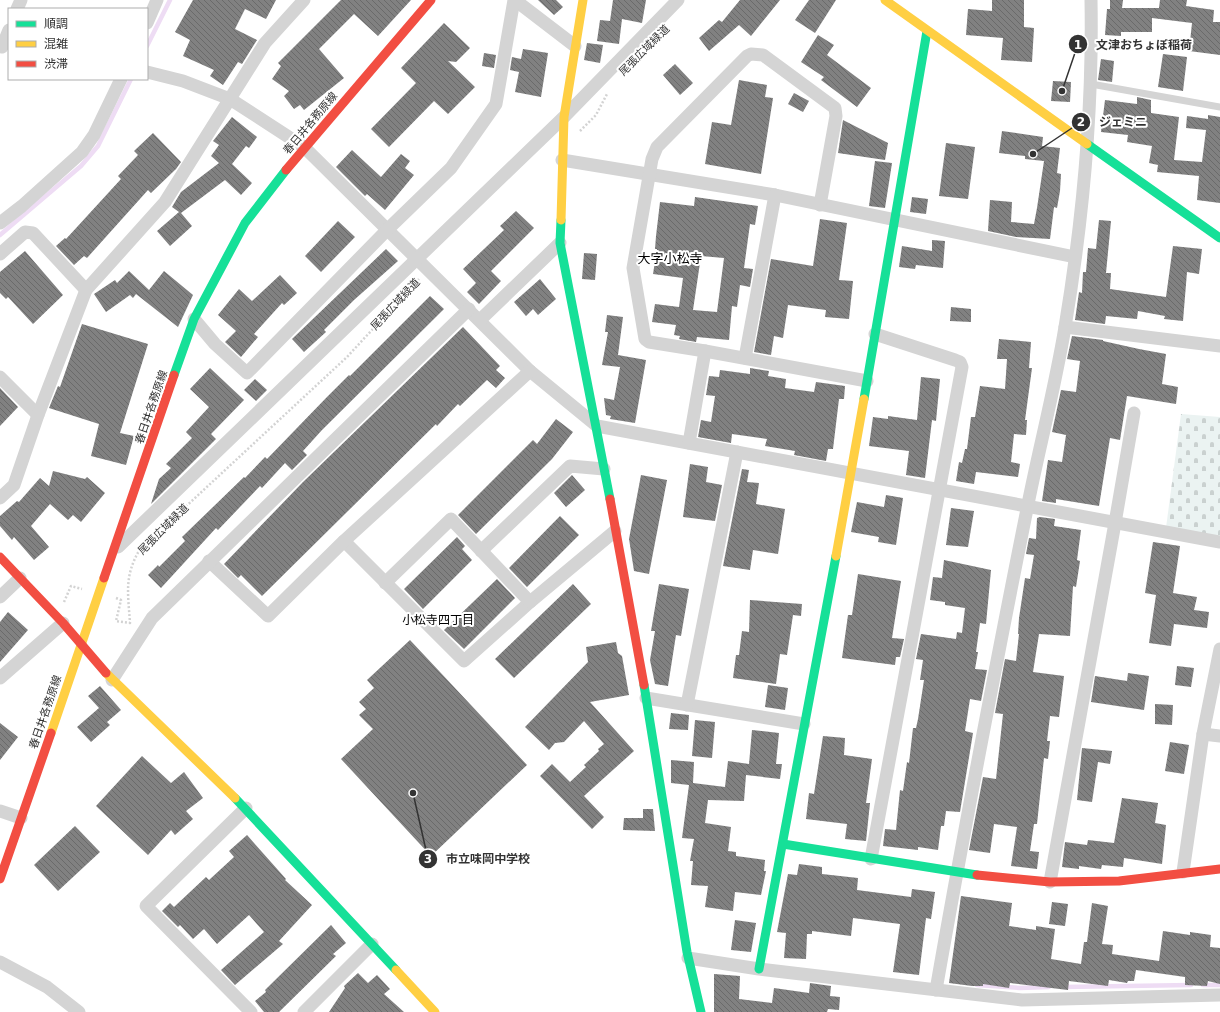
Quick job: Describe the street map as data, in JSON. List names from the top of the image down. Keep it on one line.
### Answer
{"streets":{"street":["春日井各務原線"],"path":["尾張広域緑道"]},"districts":["大字小松寺","小松寺四丁目"],"places":["文津おちょぼ稲荷","ジェミニ","市立味岡中学校"],"legend":["順調","混雑","渋滞"]}
